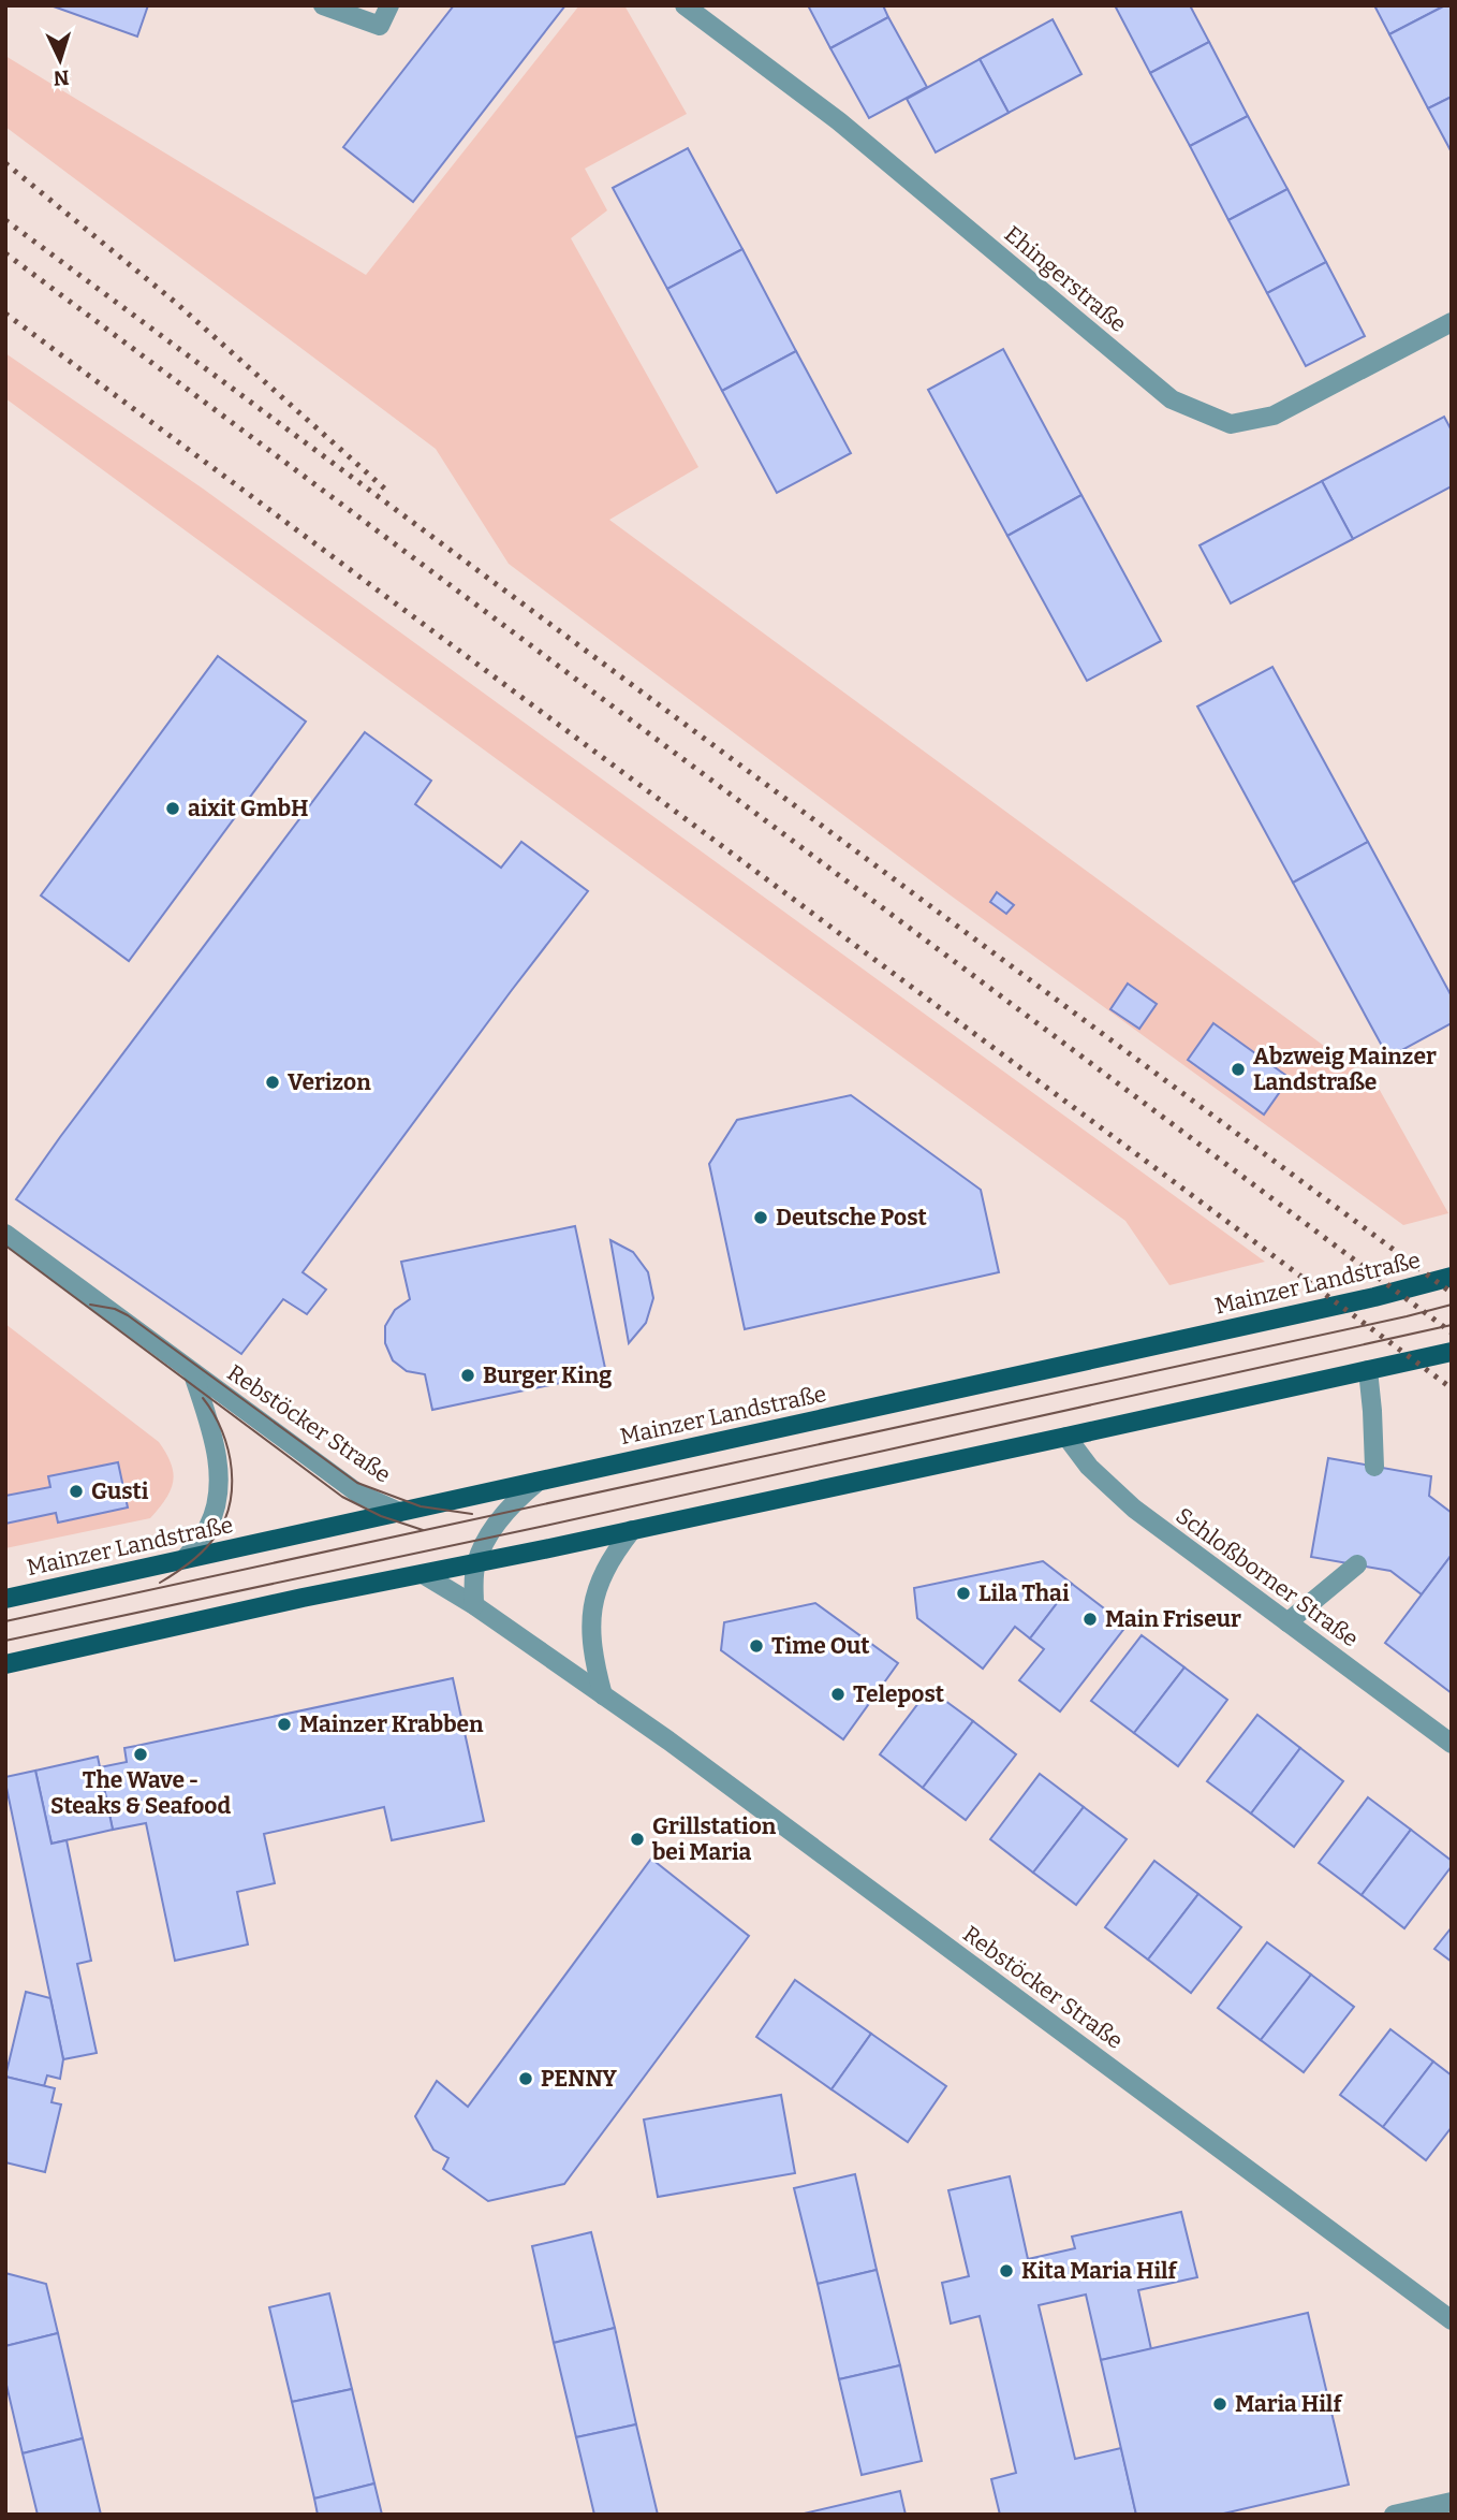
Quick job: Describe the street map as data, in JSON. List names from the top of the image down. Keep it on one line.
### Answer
{"streets":{"main road":["Mainzer Landstraße"],"street":["Ehingerstraße","Rebstöcker Straße","Schloßborner Straße"]},"crossings":[["Mainzer Landstraße","Rebstöcker Straße"]],"places":["aixit GmbH","Abzweig Mainzer Landstraße","Verizon","Deutsche Post","Burger King","Gusti","Lila Thai","Main Friseur","Time Out","Telepost","Mainzer Krabben","The Wave - Steaks & Seafood","Grillstation bei Maria","PENNY","Kita Maria Hilf","Maria Hilf"],"north":"bottom"}
